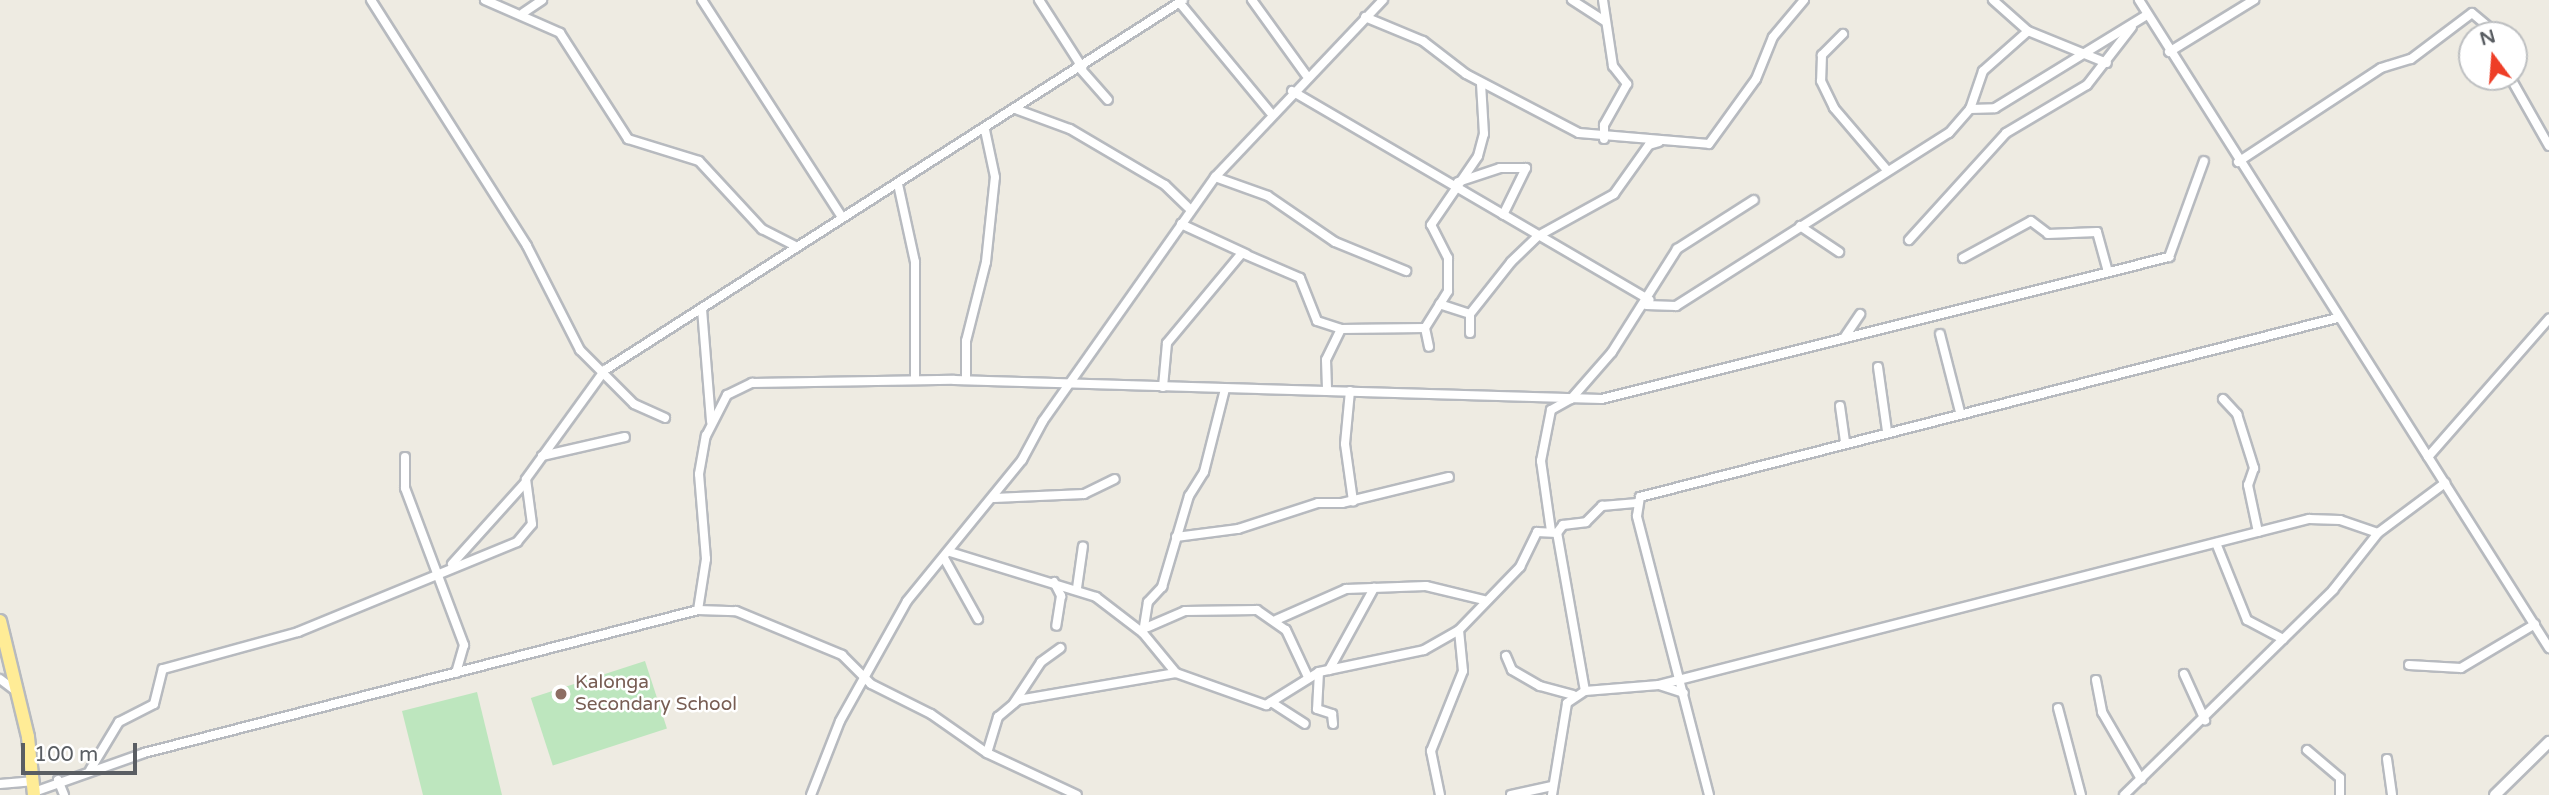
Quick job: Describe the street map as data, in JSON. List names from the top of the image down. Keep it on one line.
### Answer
{"places":["Kalonga Secondary School"],"scale_bar":"100 m","north":"top"}
